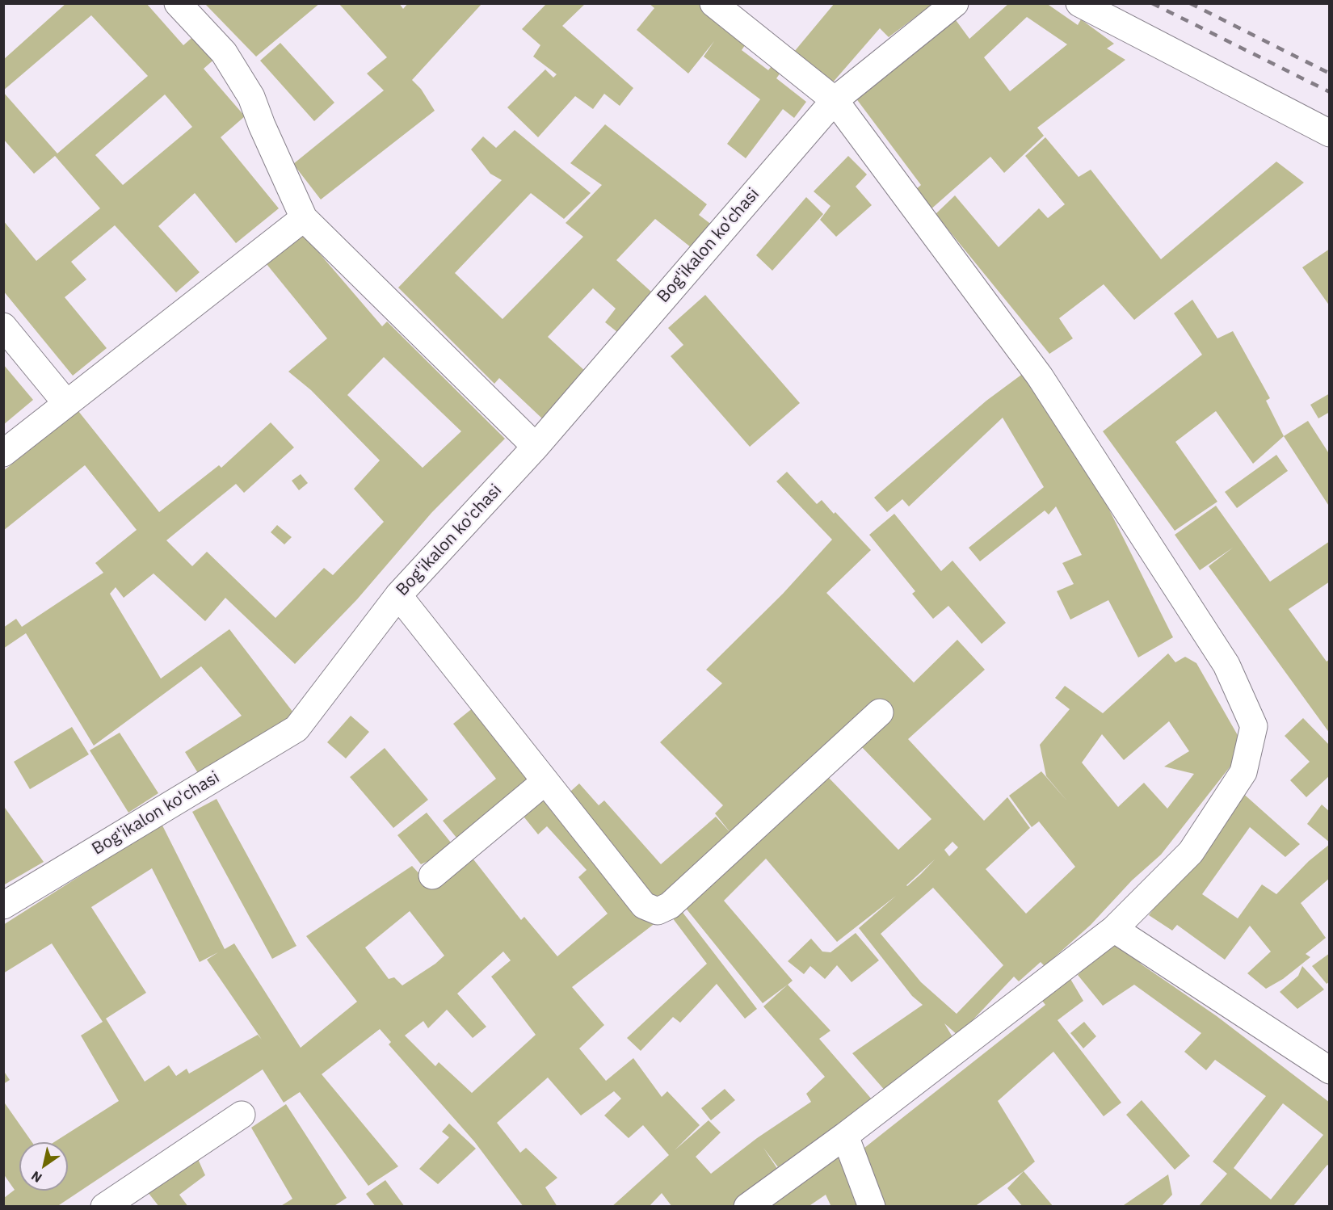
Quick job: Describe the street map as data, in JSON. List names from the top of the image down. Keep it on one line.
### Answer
{"streets":{"street":["Bog'ikalon ko'chasi"]},"north":"bottom left"}
